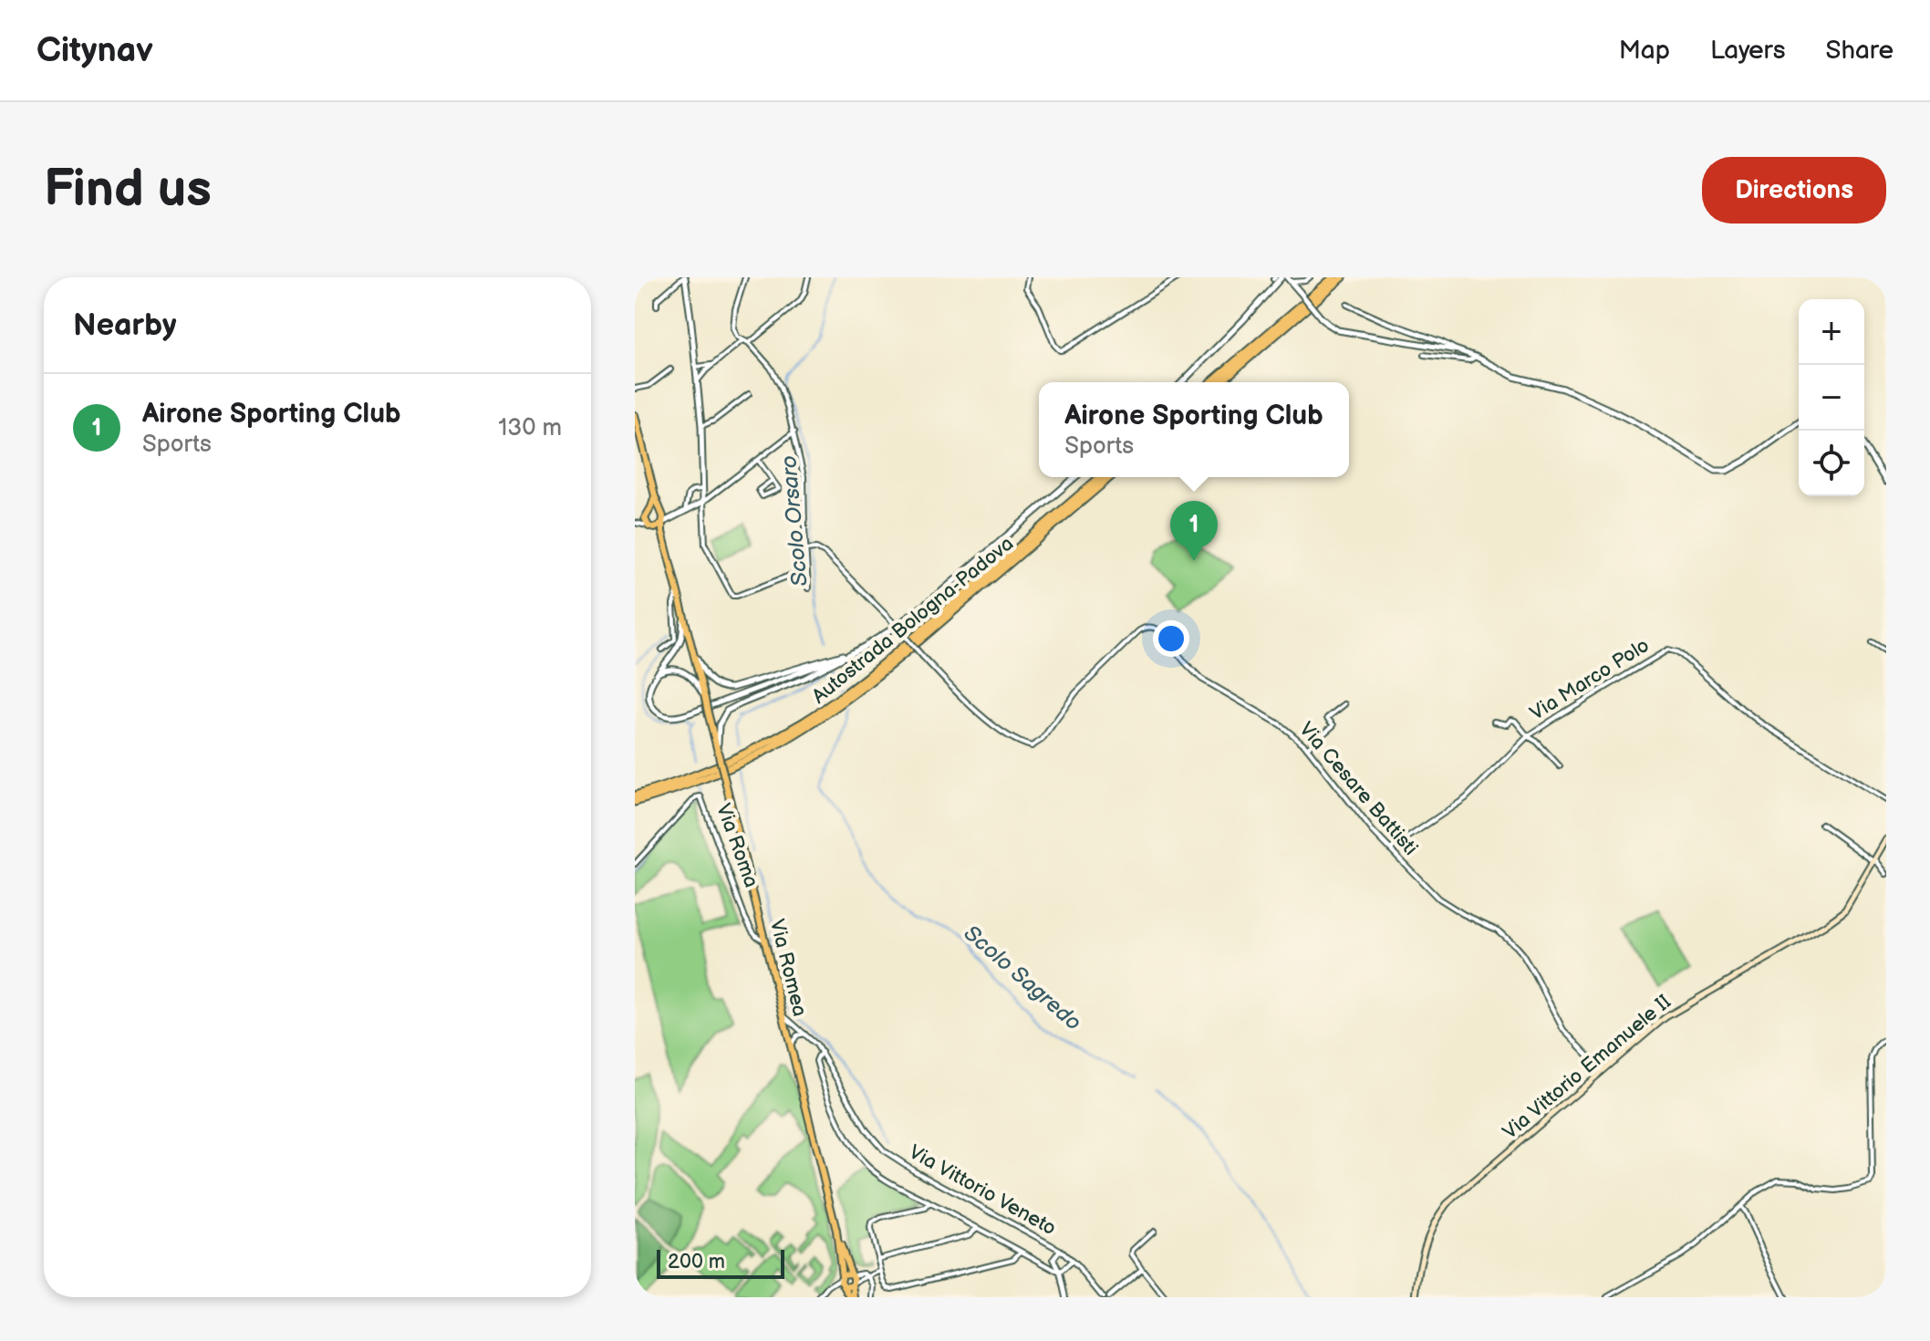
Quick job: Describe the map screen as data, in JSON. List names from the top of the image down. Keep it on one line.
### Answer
{"streets":{"highway":["Autostrada Bologna-Padova"],"main road":["Via Romea","Via Vittorio Emanuele II"],"street":["Via Marco Polo","Via Cesare Battisti","Via Roma","Via Vittorio Veneto"]},"crossings":[["Via Marco Polo","Via Cesare Battisti"],["Via Cesare Battisti","Via Vittorio Emanuele II"],["Via Roma","Via Romea"],["Via Romea","Via Vittorio Veneto"]],"water":["Scolo Orsaro","Scolo Sagredo"],"scale_bar":"200 m","page":{"header":"Citynav","nav":["Map","Layers","Share"],"buttons":"Directions","title":"Find us","heading":"Nearby","map_buttons":["+","−"],"list":[{"mark":"1","name":"Airone Sporting Club","note":"Sports","value":"130 m"}],"popup":["Airone Sporting Club","Sports"],"pins":"1","scale":"200 m"}}
